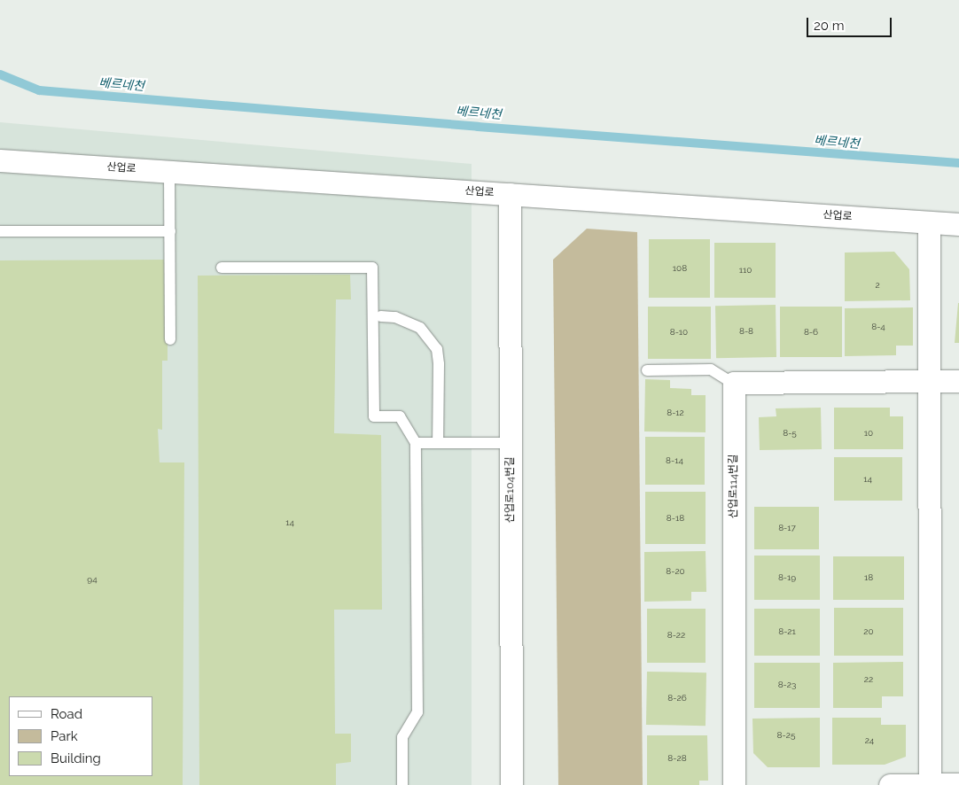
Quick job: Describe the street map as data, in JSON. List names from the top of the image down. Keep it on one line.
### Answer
{"streets":{"street":["산업로","산업로114번길","산업로104번길"]},"crossings":[["산업로","산업로104번길"]],"water":["베르네천"],"house_numbers":["108","110","2","8-4","8-8","8-10","8-6","8-12","8-5","10","8-14","14","8-18","14","8-17","8-20","8-19","18","94","8-21","20","8-22","22","8-23","8-26","8-25","24","8-28"],"legend":["Road","Park","Building"],"scale_bar":"20 m"}
